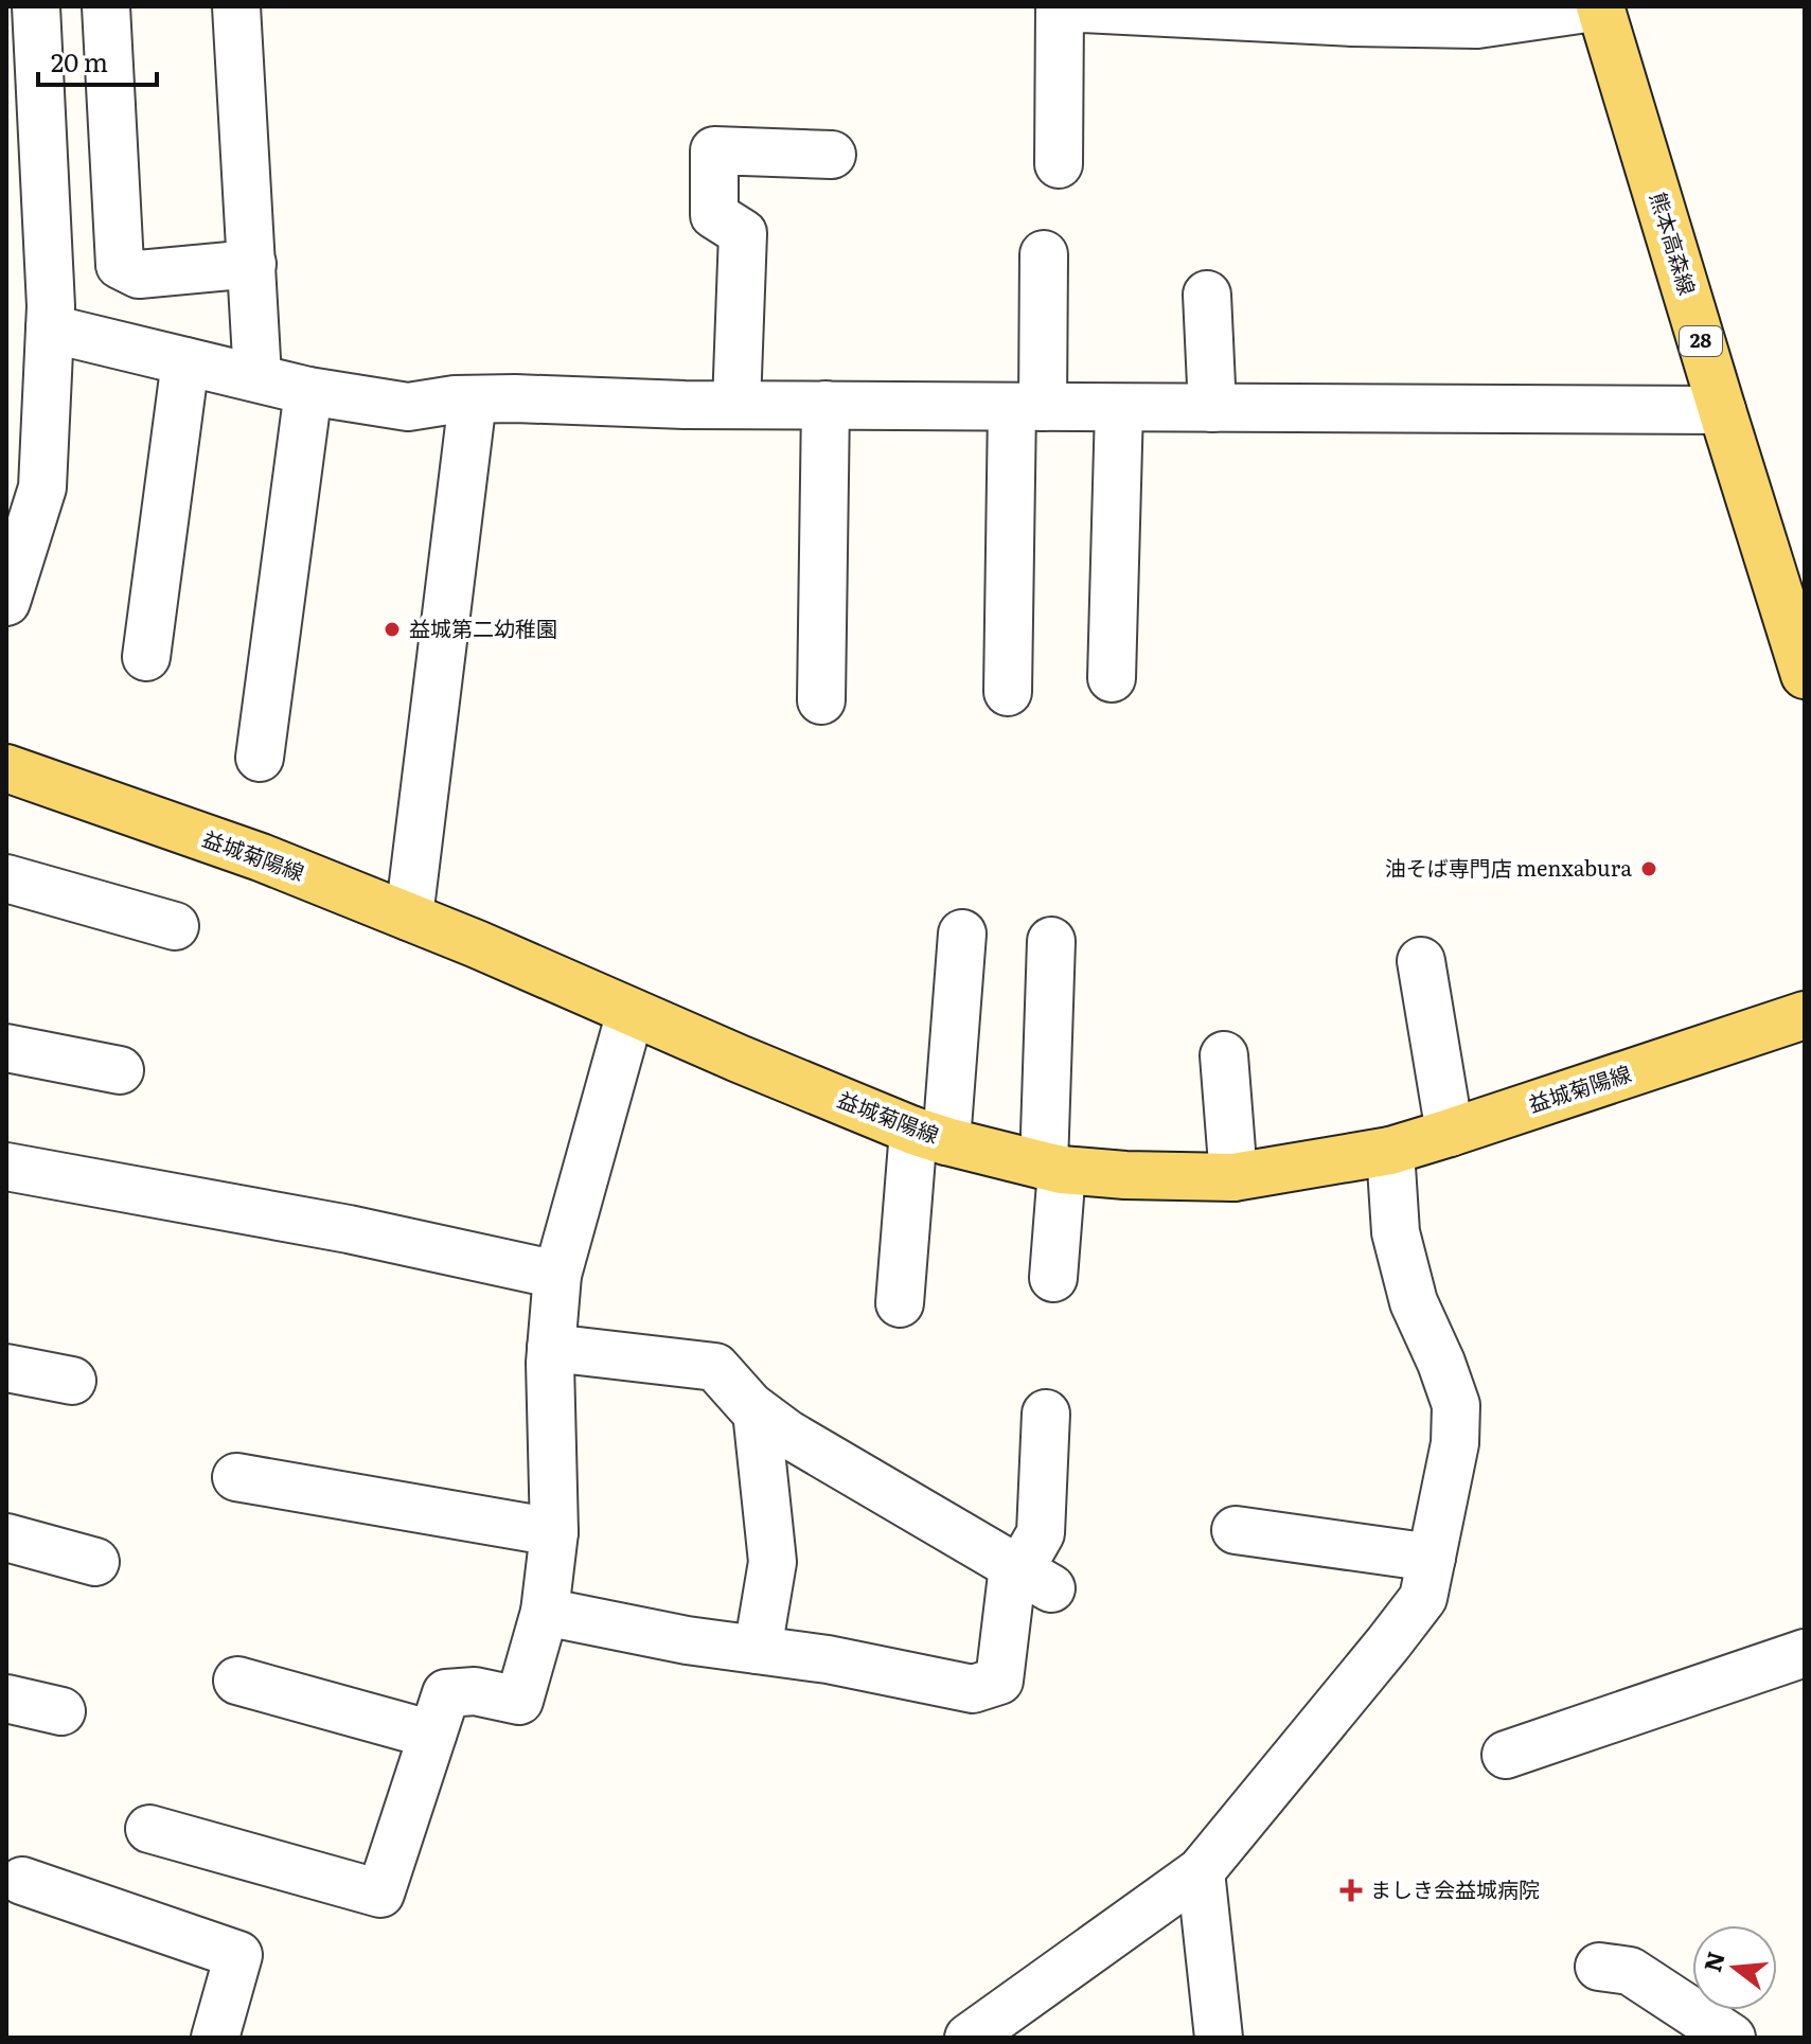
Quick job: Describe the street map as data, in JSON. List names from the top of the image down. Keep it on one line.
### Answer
{"streets":{"main road":["熊本高森線","28","益城菊陽線"]},"places":{"other":["益城第二幼稚園","油そば専門店 menxabura"],"health":["ましき会益城病院"]},"scale_bar":"20 m","north":"left"}
